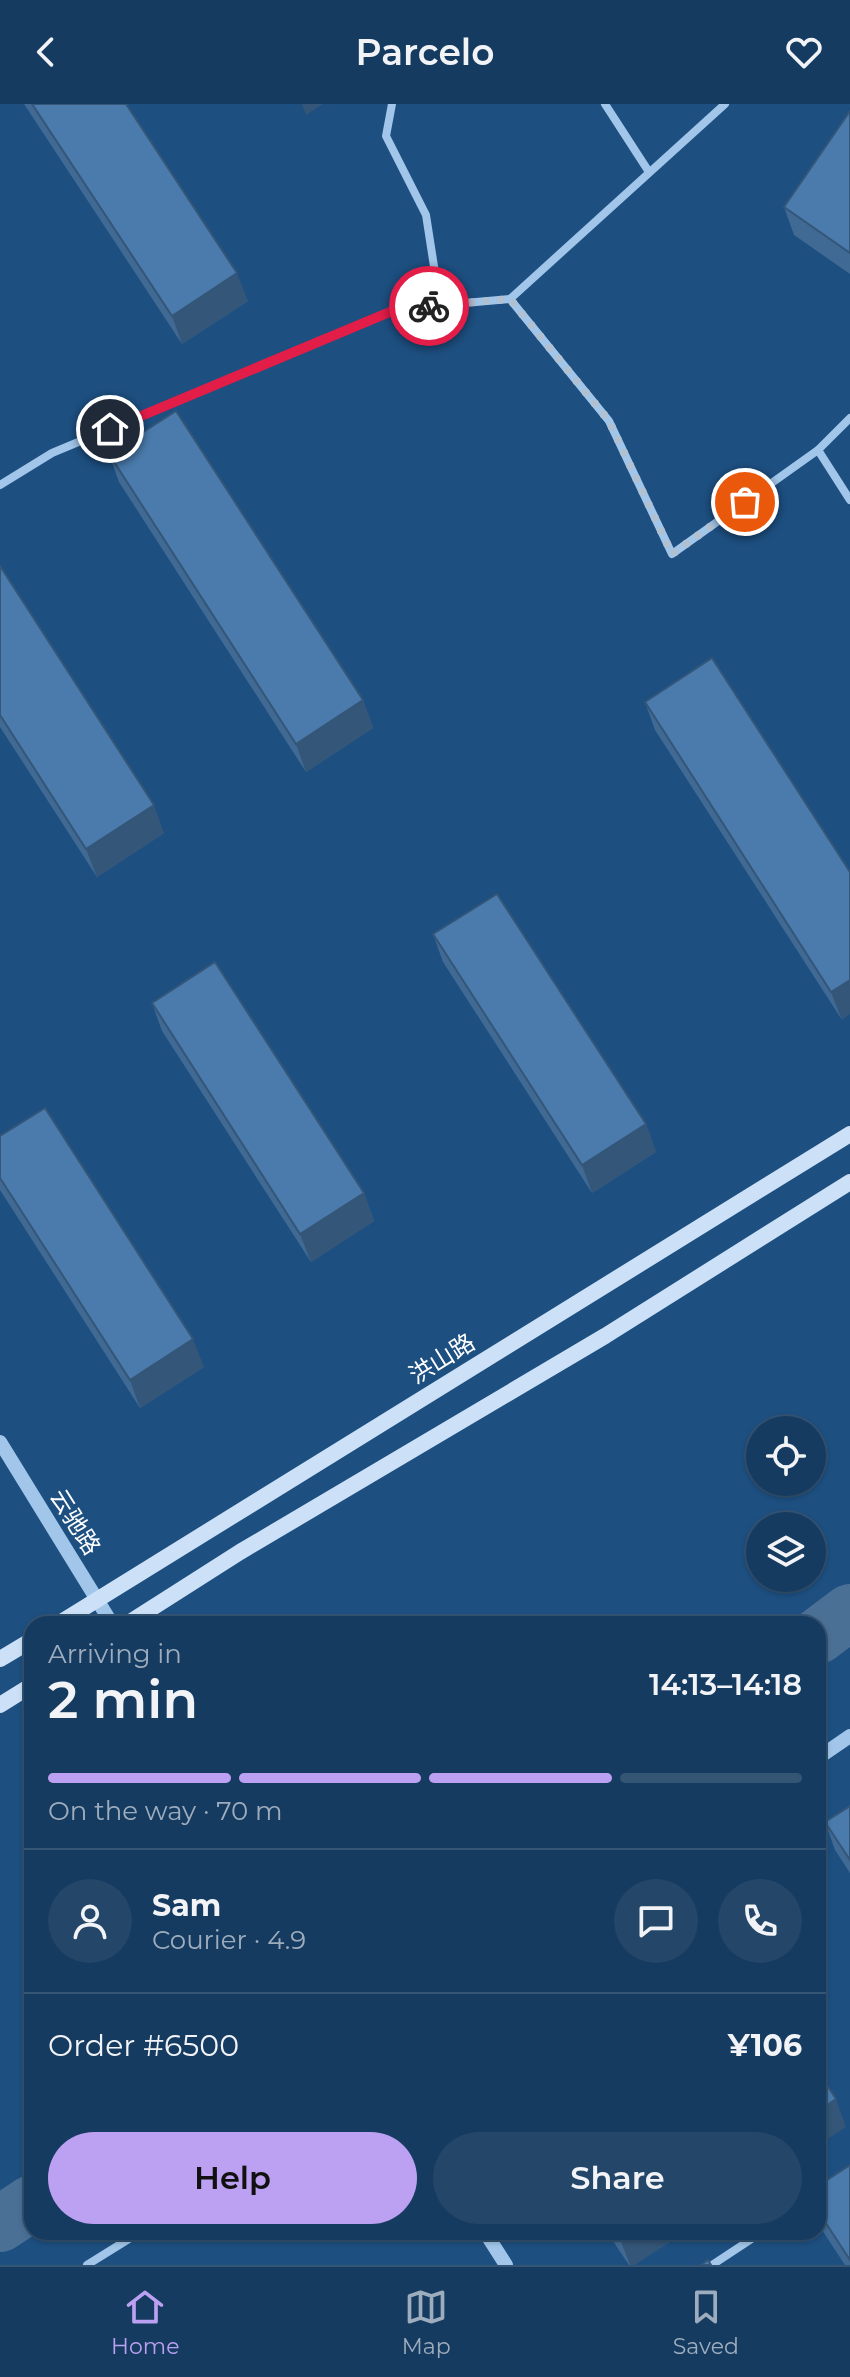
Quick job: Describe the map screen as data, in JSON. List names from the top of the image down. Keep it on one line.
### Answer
{"streets":{"main road":["洪山路"],"street":["云驰路"]},"crossings":[["洪山路","云驰路"]],"page":{"header":"Parcelo","heading":["2 min","Arriving in","14:13–14:18"],"panel":["Sam","Courier · 4.9","Order #6500","¥106"],"bar":"On the way · 70 m","buttons":["Help","Share"],"tabs":["Home","Map","Saved"]}}
